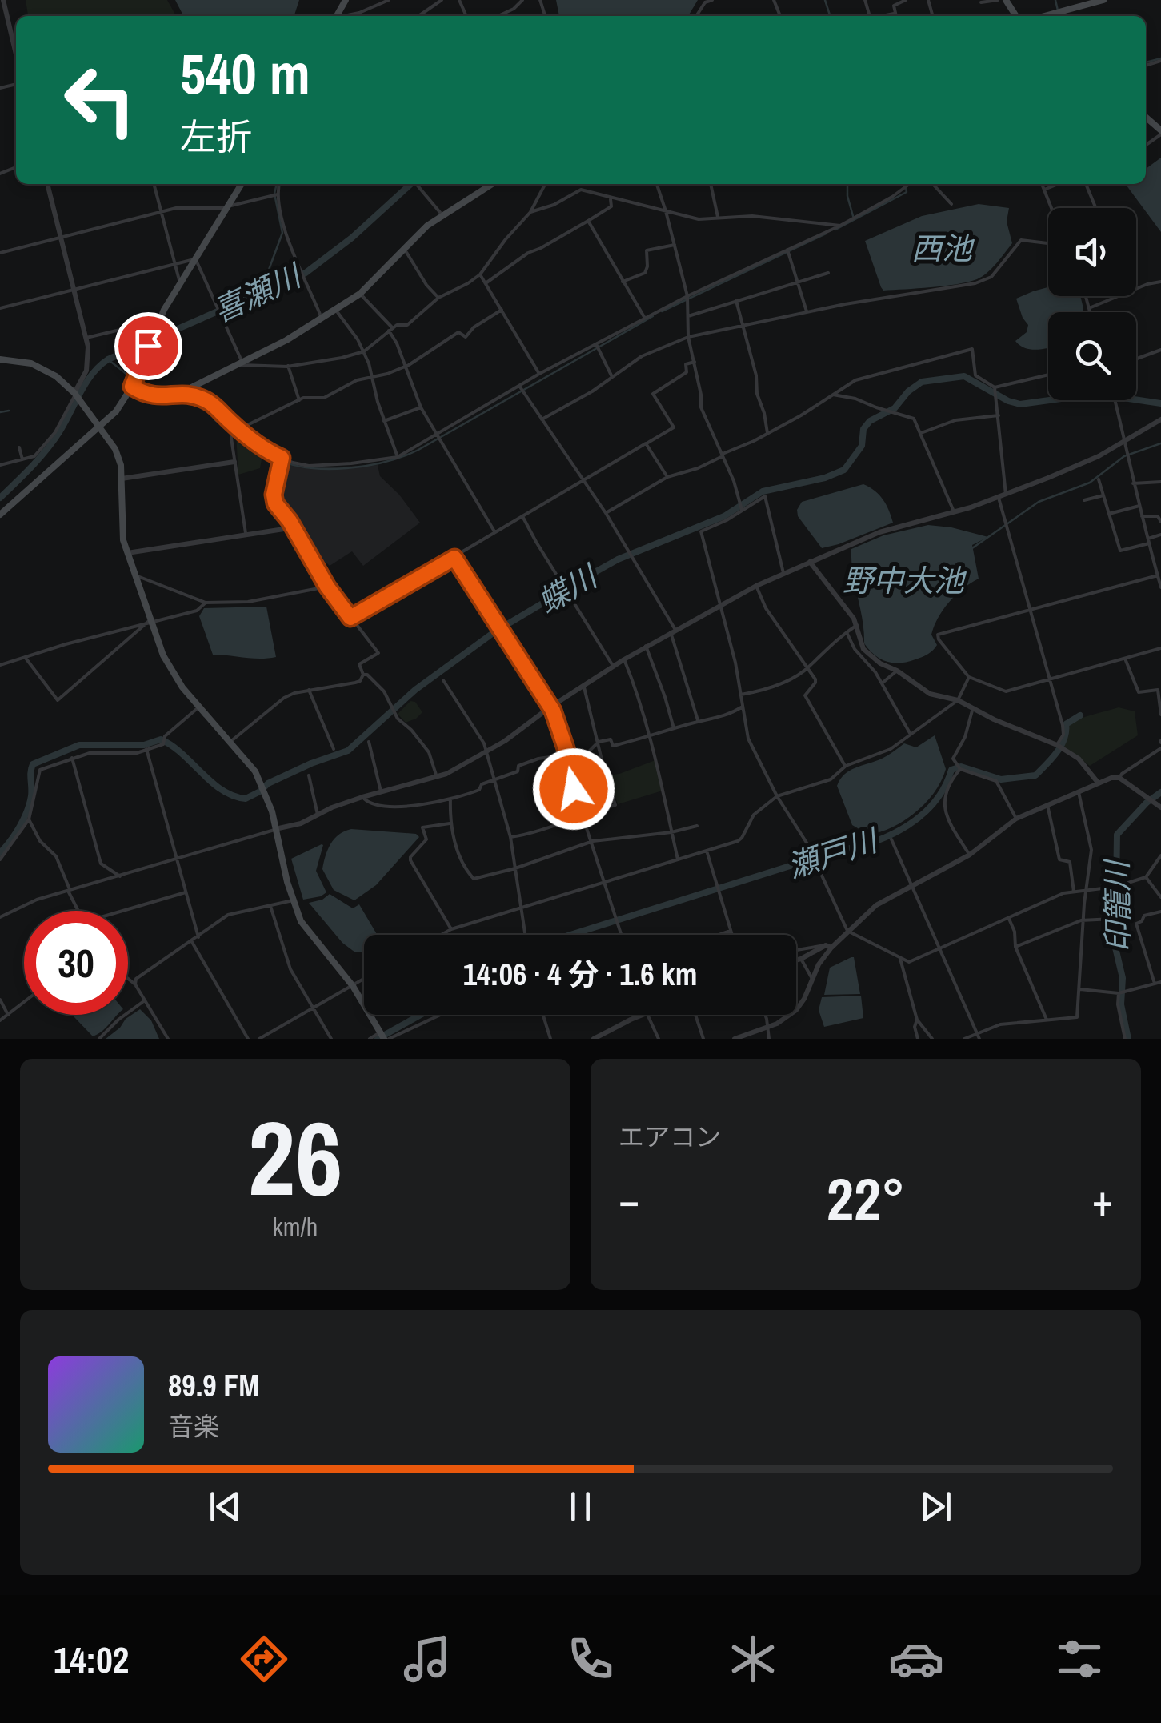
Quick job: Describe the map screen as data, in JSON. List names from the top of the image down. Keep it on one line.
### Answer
{"water":["西池","喜瀬川","野中大池","蝶川","瀬戸川","印籠川"],"page":{"turn":["540 m","左折"],"limit":"30","trip":"14:06 · 4 分 · 1.6 km","tile":[["26","km/h"],"エアコン"],"heat":["−","22°","+"],"song":["89.9 FM","音楽"],"tabs":"14:02"}}
